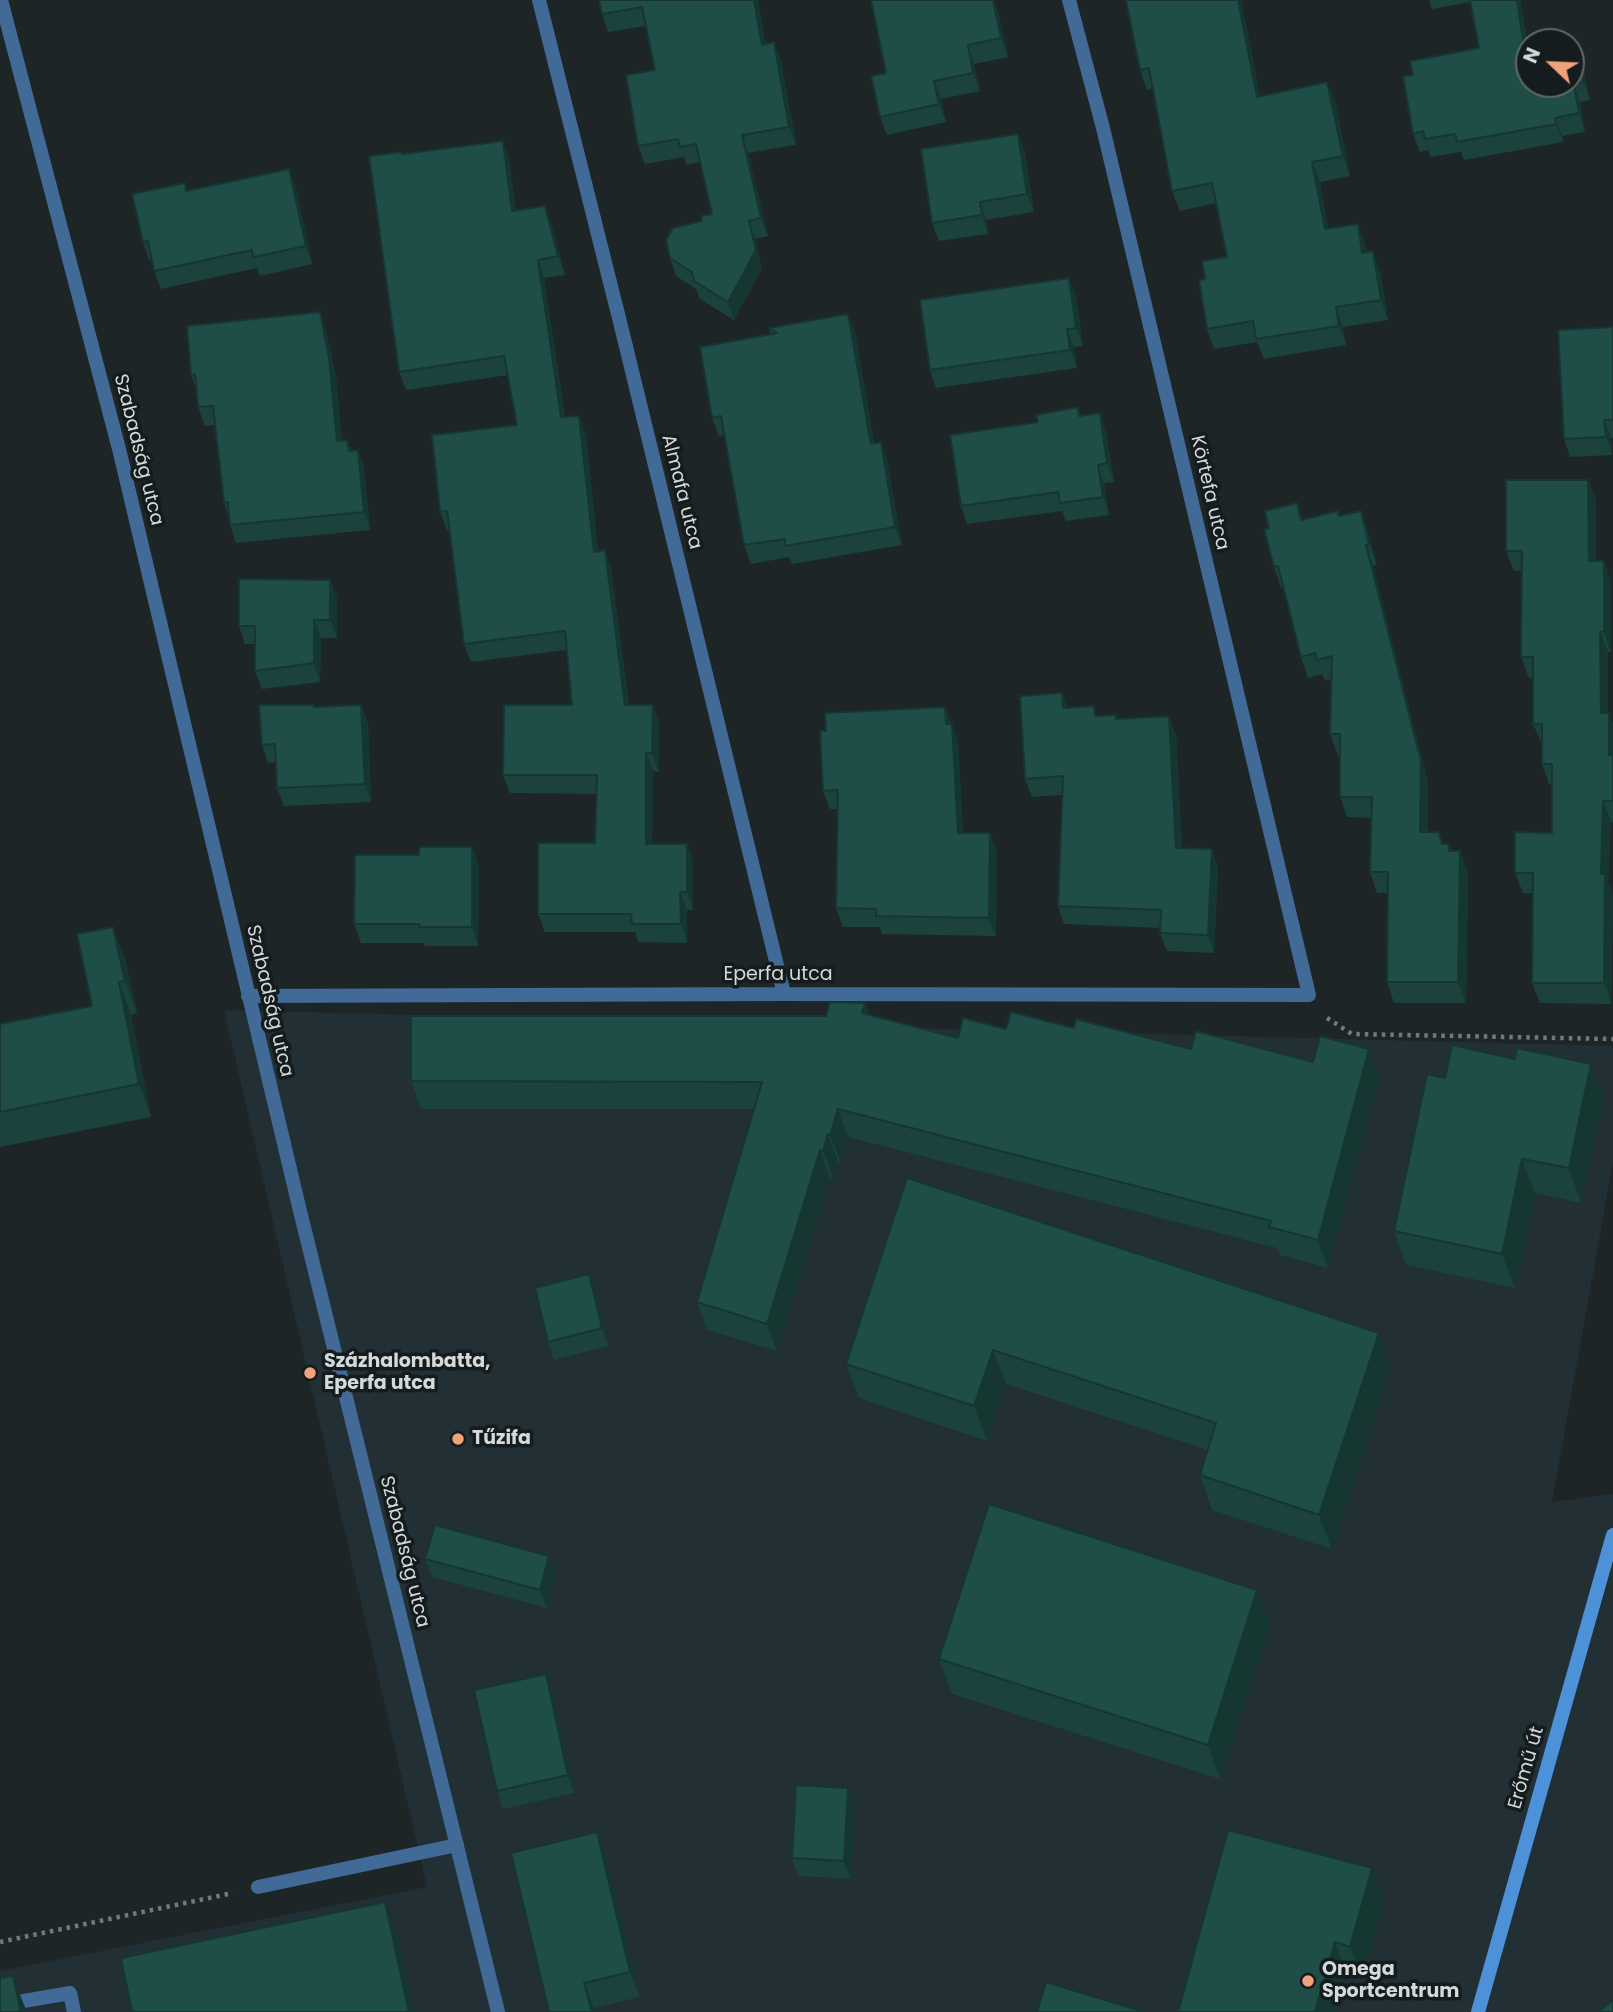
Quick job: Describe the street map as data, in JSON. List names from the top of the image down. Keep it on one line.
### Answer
{"streets":{"street":["Szabadság utca","Almafa utca","Körtefa utca","Eperfa utca","Erőmű út"]},"crossings":[["Szabadság utca","Eperfa utca"],["Almafa utca","Eperfa utca"],["Körtefa utca","Eperfa utca"]],"places":["Százhalombatta, Eperfa utca","Tűzifa","Omega Sportcentrum"],"north":"top left"}
